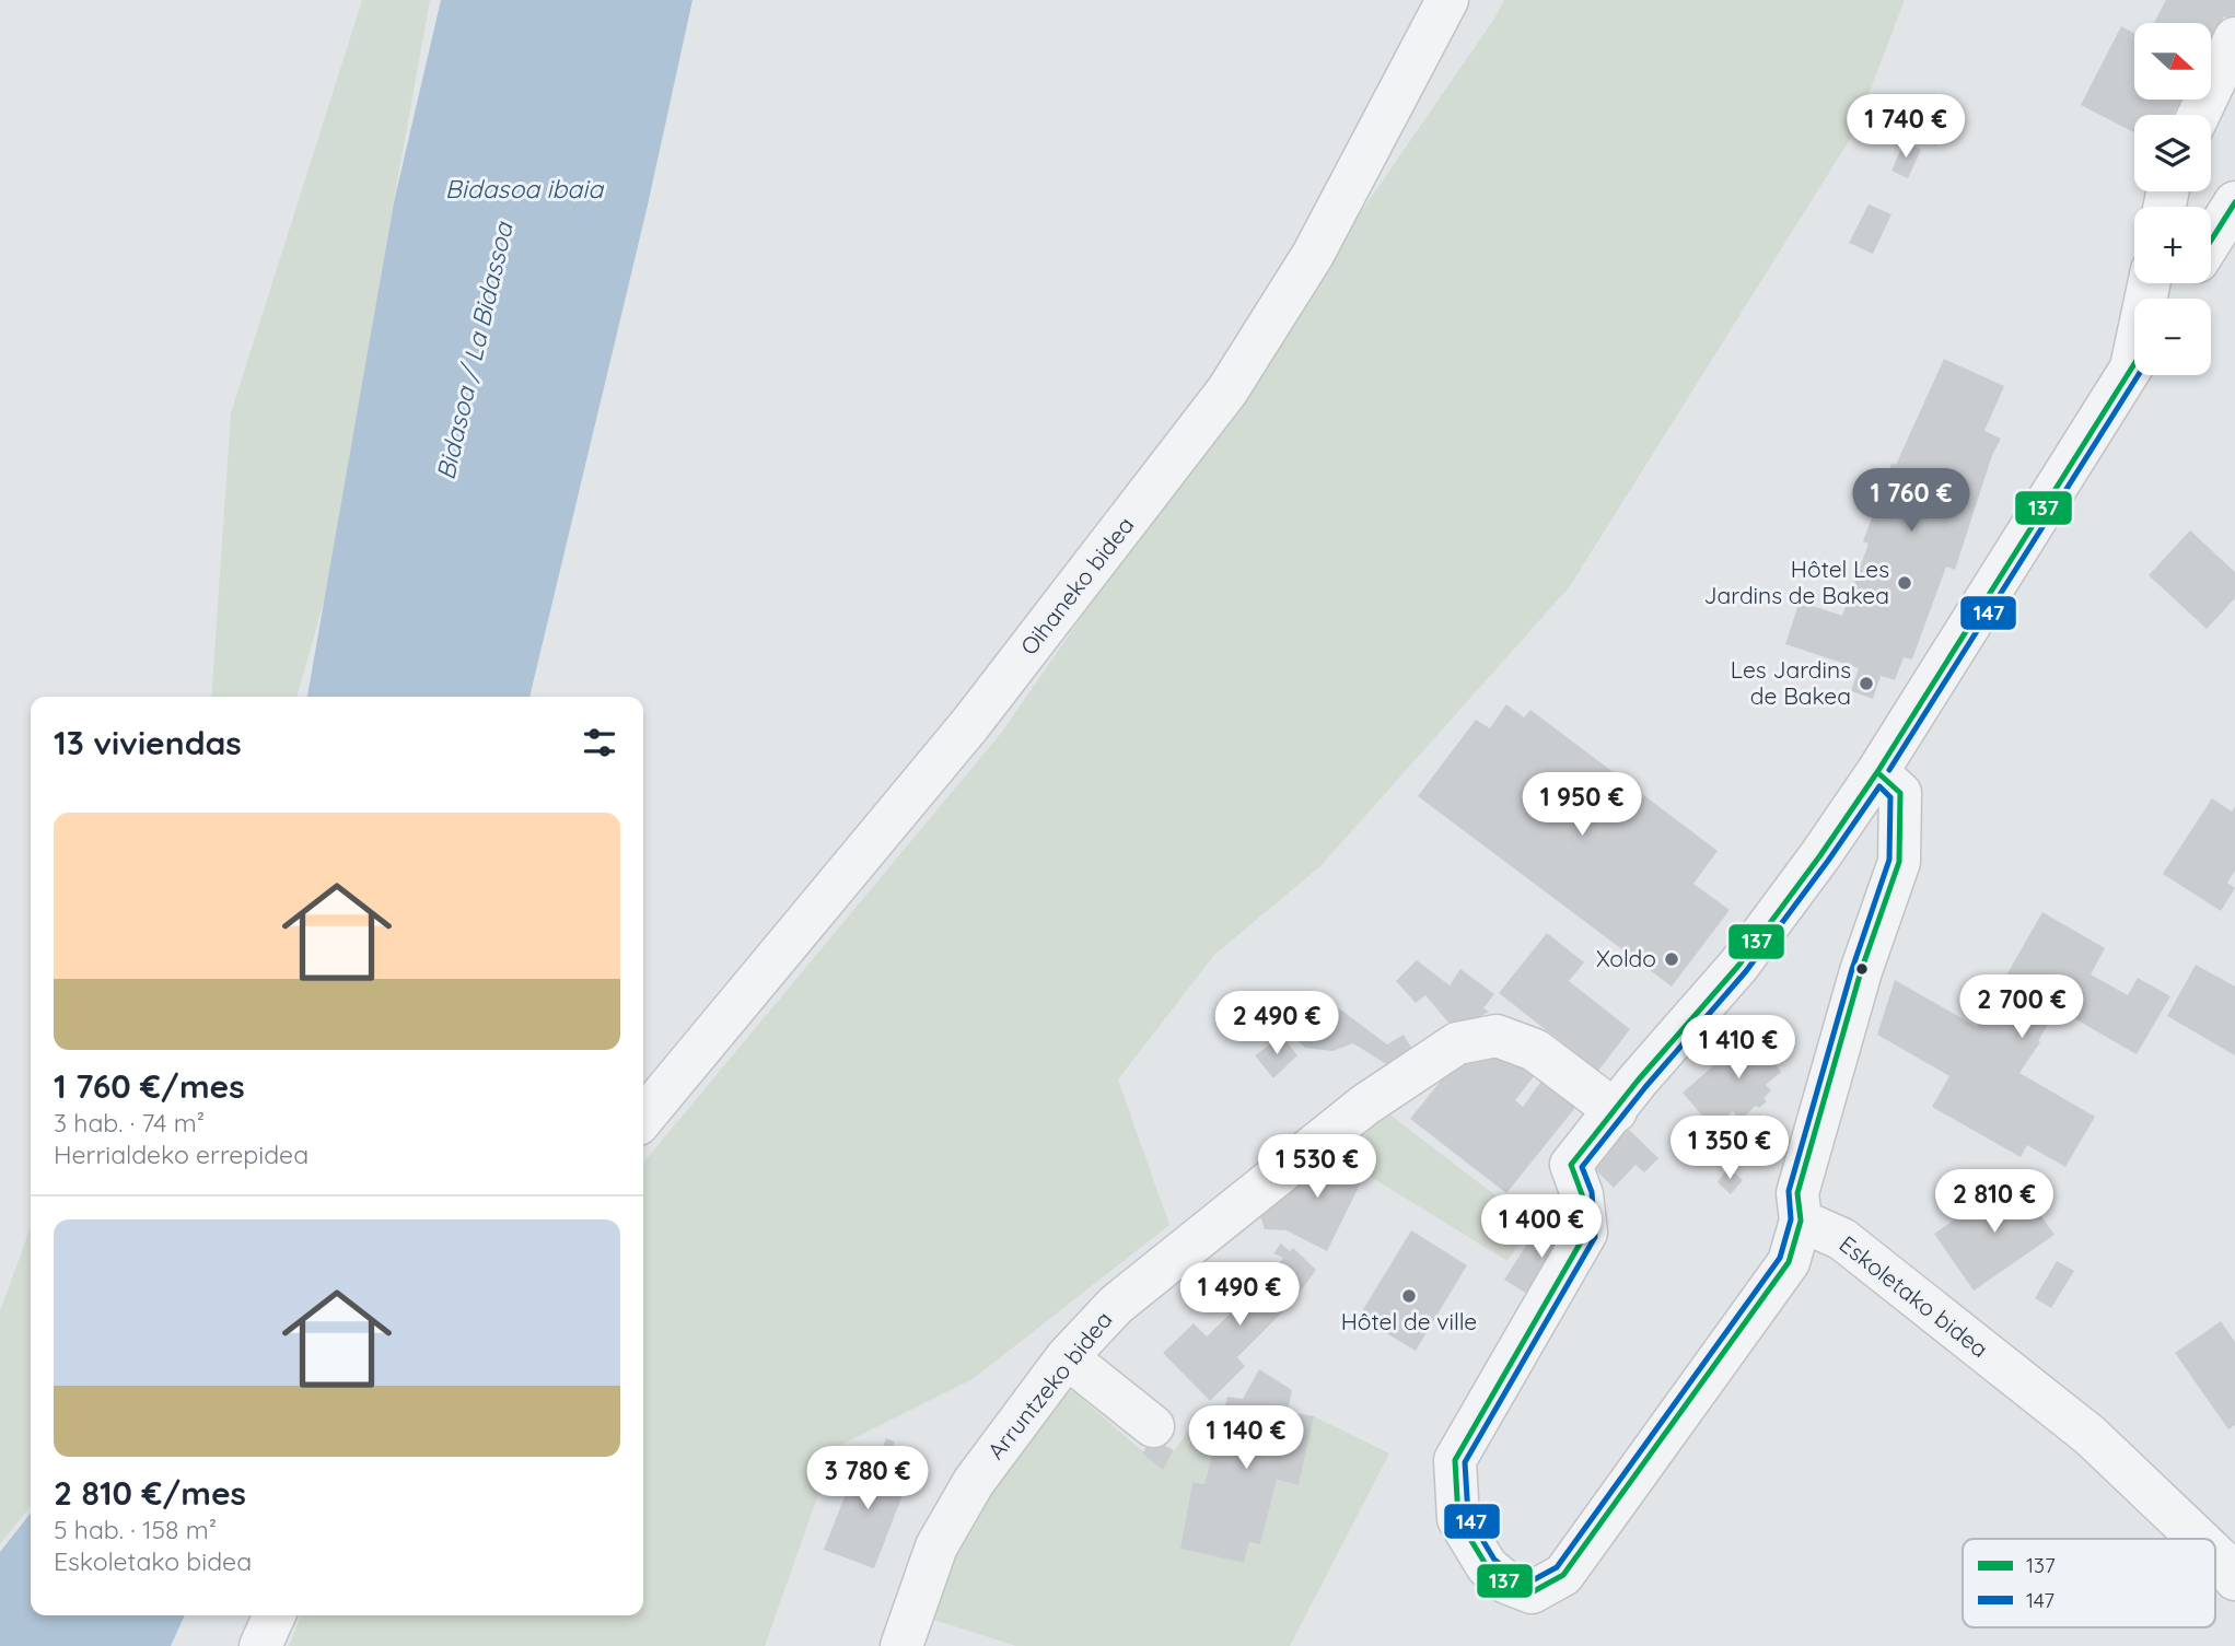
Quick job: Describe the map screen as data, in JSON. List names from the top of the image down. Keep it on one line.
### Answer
{"streets":{"street":["Oihaneko bidea","Eskoletako bidea","Arruntzeko bidea"]},"water":["Bidasoa ibaia","Bidasoa / La Bidassoa"],"places":["Hôtel Les Jardins de Bakea","Les Jardins de Bakea","Xoldo","Hôtel de ville"],"lines":["transit line 137","transit line 147"],"legend":["137","147"],"north":"right","page":{"map_buttons":["+","−"],"price":["1 740 €","1 760 €","1 950 €","2 700 €","2 490 €","1 410 €","1 350 €","1 530 €","2 810 €","1 400 €","1 490 €","1 140 €","3 780 €"],"heading":"13 viviendas","list":[{"name":"1 760 €/mes","note":"3 hab. · 74 m² · Herrialdeko errepidea"},{"name":"2 810 €/mes","note":"5 hab. · 158 m² · Eskoletako bidea"}]}}
